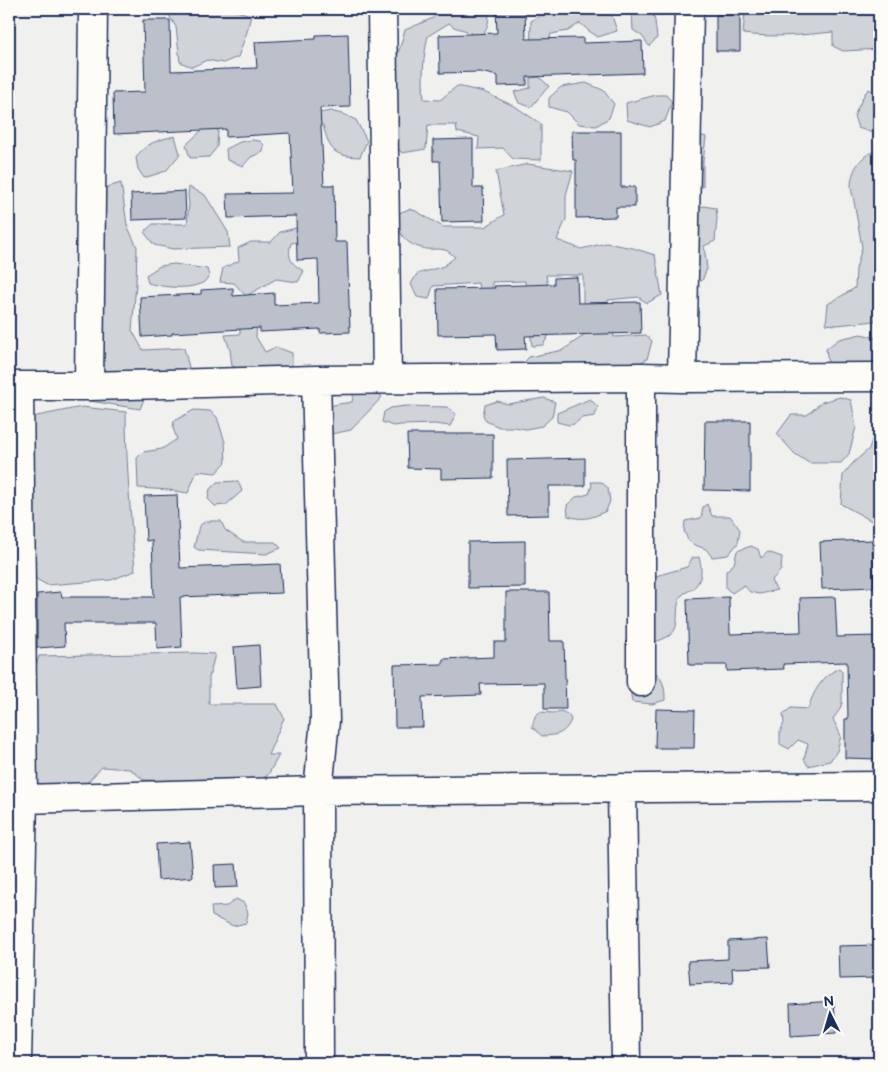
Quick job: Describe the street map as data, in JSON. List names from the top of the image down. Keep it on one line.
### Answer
{"north":"top"}
